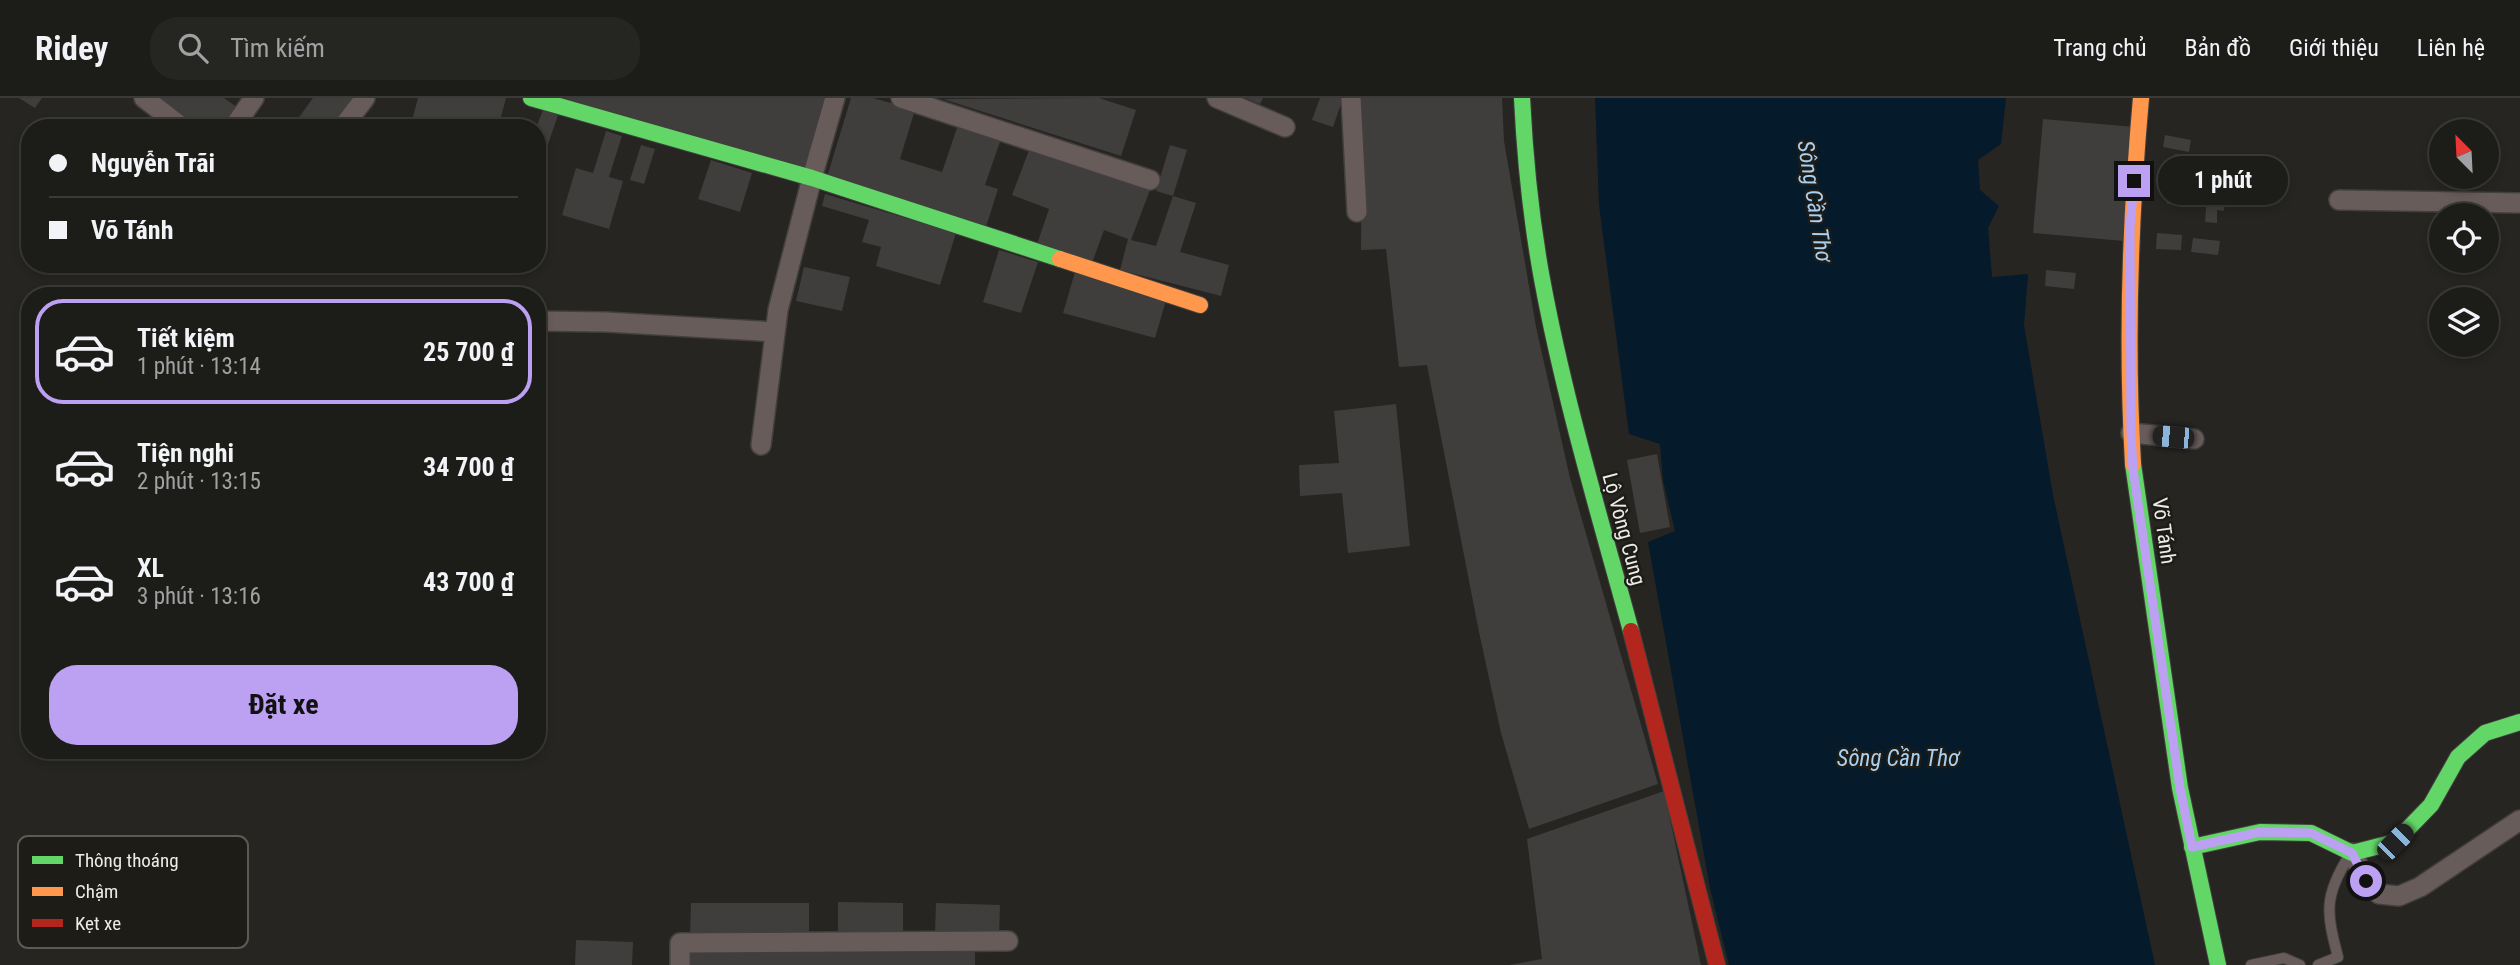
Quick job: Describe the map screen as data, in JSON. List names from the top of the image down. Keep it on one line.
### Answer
{"streets":{"street":["Lộ Vòng Cung","Võ Tánh"]},"water":["Sông Cần Thơ"],"legend":["Thông thoáng","Chậm","Kẹt xe"],"north":"top left","page":{"header":"Ridey","search":"Tìm kiếm","nav":["Trang chủ","Bản đồ","Giới thiệu","Liên hệ"],"banner":["Nguyễn Trãi","Võ Tánh"],"bubble":"1 phút","list":[{"name":"Tiết kiệm","note":"1 phút · 13:14","value":"25 700 ₫"},{"name":"Tiện nghi","note":"2 phút · 13:15","value":"34 700 ₫"},{"name":"XL","note":"3 phút · 13:16","value":"43 700 ₫"}],"buttons":"Đặt xe"}}
